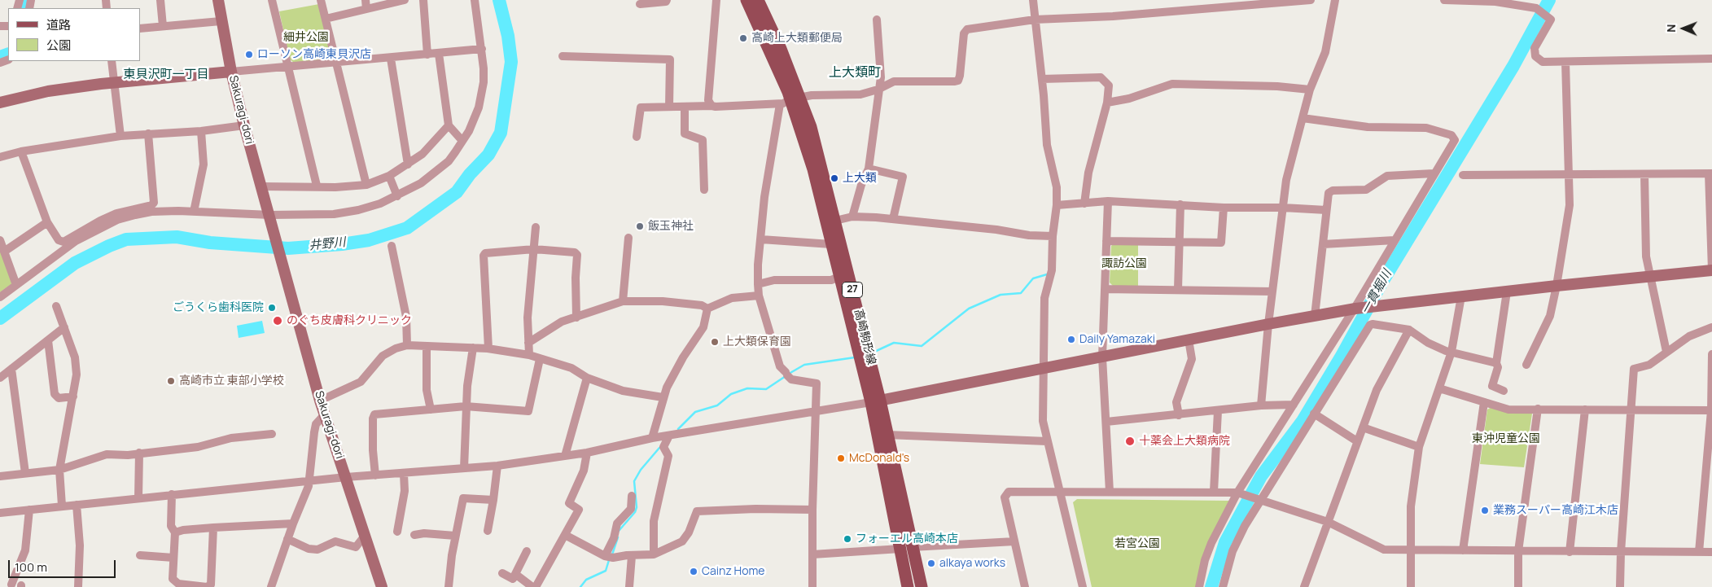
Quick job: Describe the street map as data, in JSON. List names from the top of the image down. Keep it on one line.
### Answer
{"streets":{"main road":["27","高崎駒形線"],"street":["Sakuragi-dori"]},"districts":["上大類町","東貝沢町一丁目"],"water":["井野川","一貫堀川"],"parks":["細井公園","諏訪公園","東沖児童公園","若宮公園"],"places":["高崎上大類郵便局","ローソン高崎東貝沢店","上大類","飯玉神社","ごうくら歯科医院","のぐち皮膚科クリニック","Daily Yamazaki","上大類保育園","高崎市立 東部小学校","十薬会上大類病院","McDonald's","業務スーパー高崎江木店","フォーエル高崎本店","alkaya works","Cainz Home"],"legend":["道路","公園"],"scale_bar":"100 m","north":"left"}
